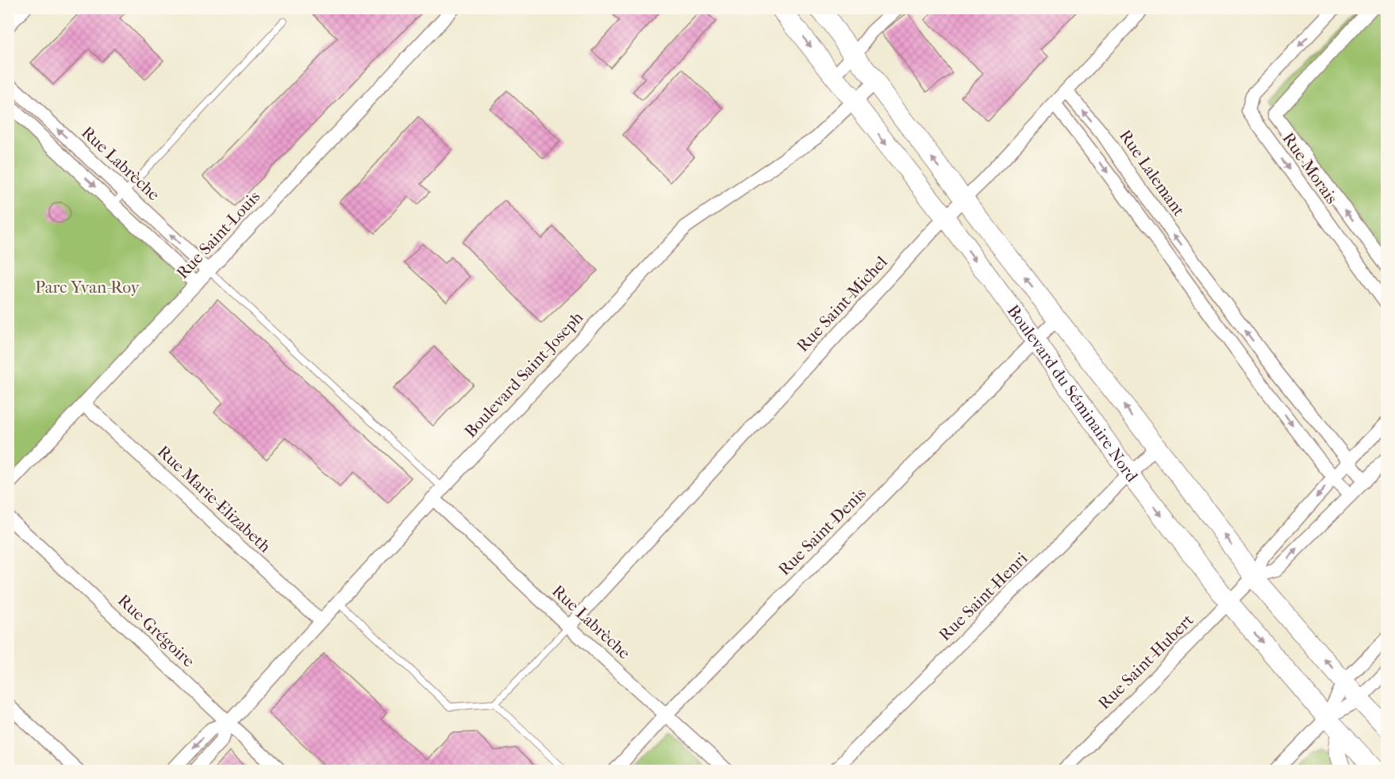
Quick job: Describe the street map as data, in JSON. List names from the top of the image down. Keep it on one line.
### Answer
{"streets":{"main road":["Boulevard du Séminaire Nord"],"street":["Rue Labrèche","Rue Morais","Rue Lalemant","Rue Saint-Louis","Rue Saint-Michel","Boulevard Saint-Joseph","Rue Marie-Elizabeth","Rue Saint-Denis","Rue Saint-Henri","Rue Grégoire","Rue Saint-Hubert"]},"crossings":[["Rue Labrèche","Rue Saint-Louis"],["Rue Labrèche","Rue Saint-Michel"],["Rue Labrèche","Boulevard Saint-Joseph"],["Rue Labrèche","Rue Saint-Denis"],["Rue Lalemant","Rue Saint-Michel"],["Rue Lalemant","Rue Saint-Hubert"],["Rue Saint-Louis","Rue Marie-Elizabeth"],["Rue Saint-Michel","Boulevard du Séminaire Nord"],["Boulevard Saint-Joseph","Boulevard du Séminaire Nord"],["Boulevard Saint-Joseph","Rue Marie-Elizabeth"],["Boulevard Saint-Joseph","Rue Grégoire"],["Boulevard du Séminaire Nord","Rue Saint-Denis"],["Boulevard du Séminaire Nord","Rue Saint-Henri"],["Boulevard du Séminaire Nord","Rue Saint-Hubert"]],"parks":["Parc Yvan-Roy"]}
